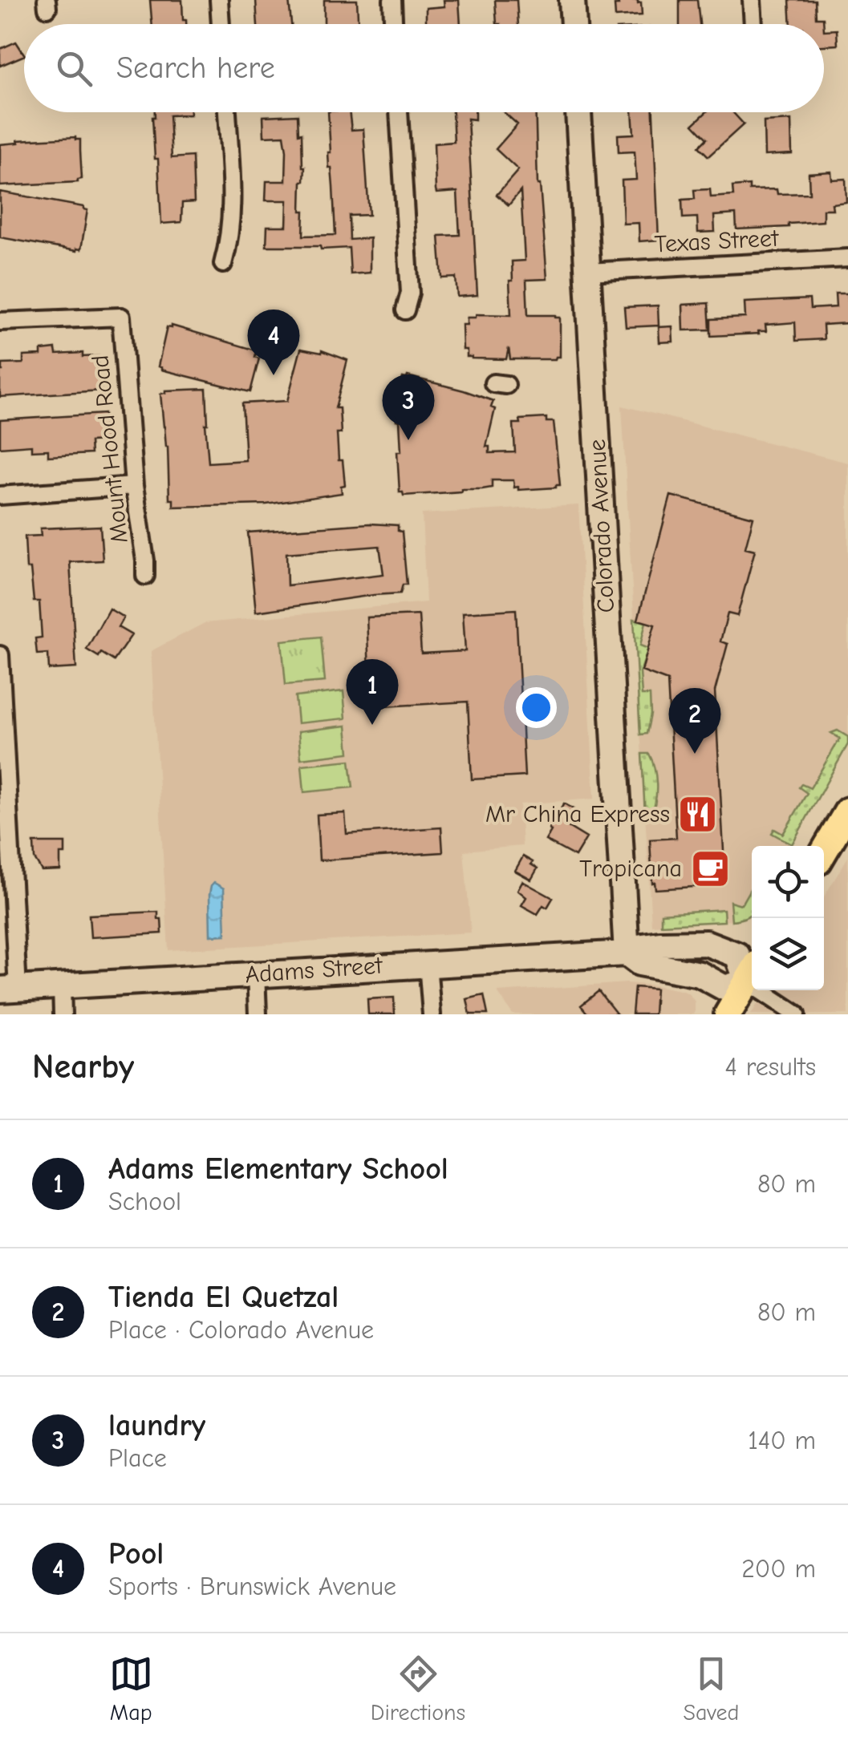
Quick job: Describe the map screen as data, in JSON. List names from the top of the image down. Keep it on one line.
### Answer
{"streets":{"street":["Texas Street","Mount Hood Road","Colorado Avenue","Adams Street"]},"crossings":[["Texas Street","Colorado Avenue"],["Colorado Avenue","Adams Street"]],"places":{"restaurant":["Mr China Express"],"cafe":["Tropicana"]},"page":{"search":"Search here","pins":["4","3","1","2"],"heading":["Nearby","4 results"],"list":[{"mark":"1","name":"Adams Elementary School","note":"School","value":"80 m"},{"mark":"2","name":"Tienda El Quetzal","note":"Place · Colorado Avenue","value":"80 m"},{"mark":"3","name":"laundry","note":"Place","value":"140 m"},{"mark":"4","name":"Pool","note":"Sports · Brunswick Avenue","value":"200 m"}],"nav":["Map","Directions","Saved"]}}
